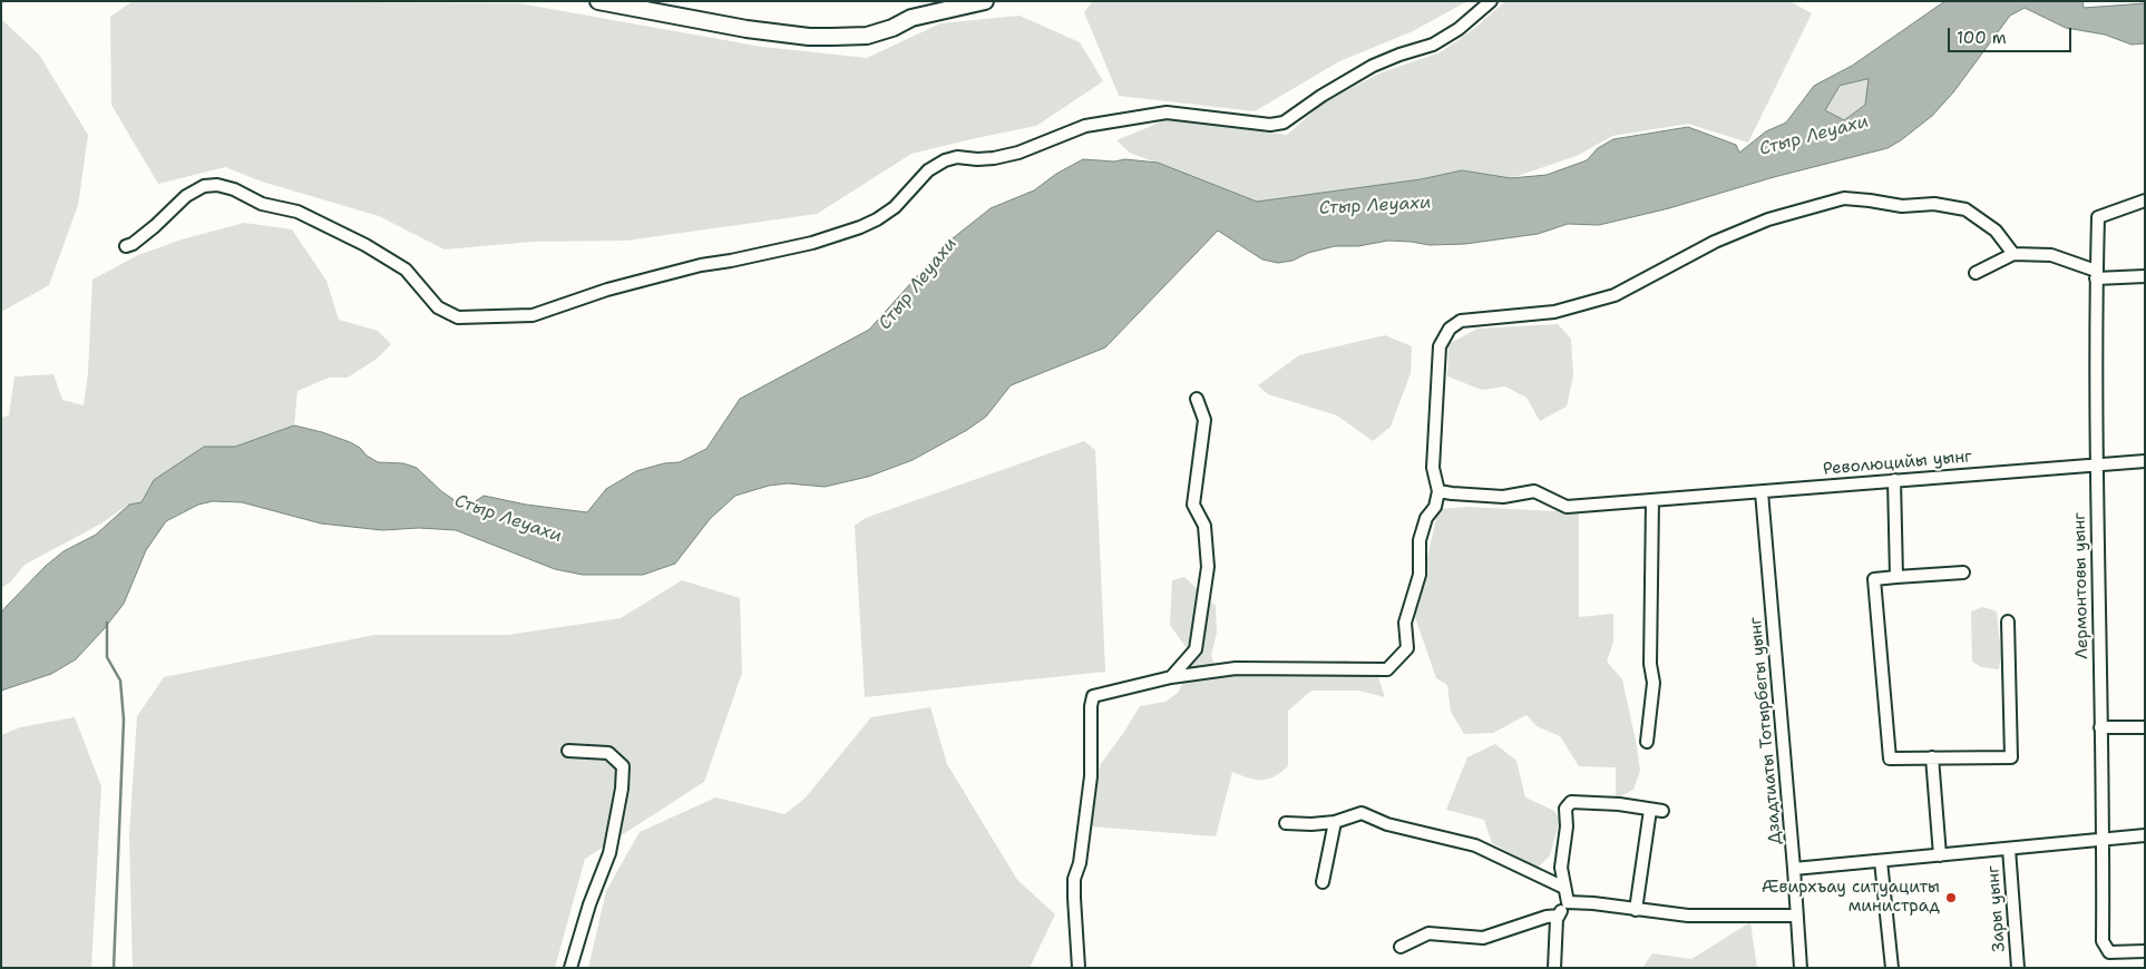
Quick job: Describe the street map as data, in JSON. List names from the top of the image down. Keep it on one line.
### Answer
{"streets":{"street":["Революцийы уынг","Лермонтовы уынг","Дзадтиаты Тотырбегы уынг","Зары уынг"]},"crossings":[["Революцийы уынг","Лермонтовы уынг"],["Революцийы уынг","Дзадтиаты Тотырбегы уынг"]],"water":["Стыр Леуахи"],"places":["Æвирхъау ситуациты министрад"],"scale_bar":"100 m"}
